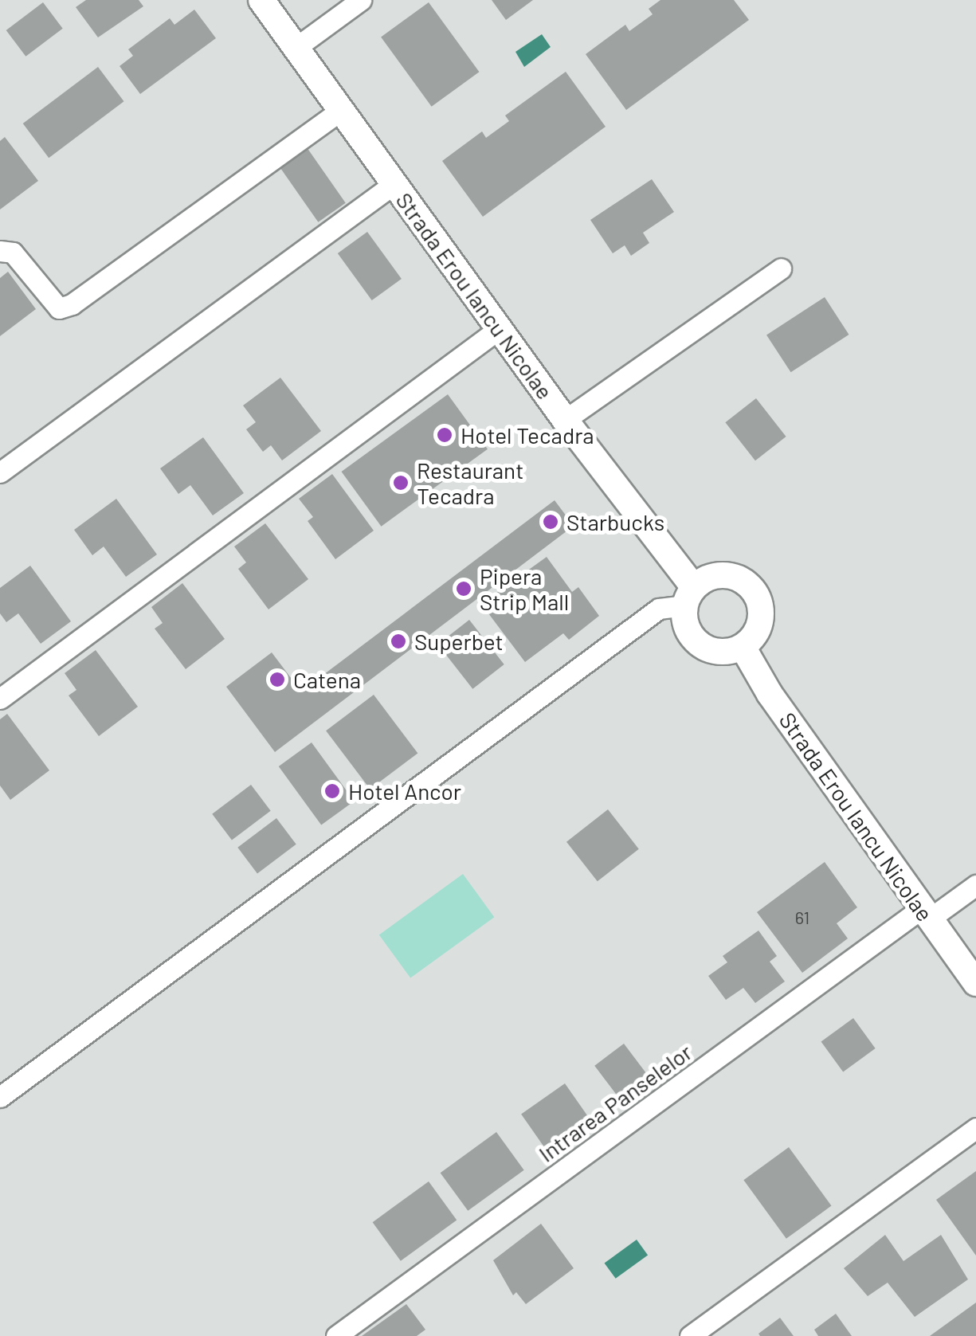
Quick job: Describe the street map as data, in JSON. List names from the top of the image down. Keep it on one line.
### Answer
{"streets":{"street":["Strada Erou Iancu Nicolae","Intrarea Panselelor"]},"crossings":[["Strada Erou Iancu Nicolae","Intrarea Panselelor"]],"places":["Hotel Tecadra","Restaurant Tecadra","Starbucks","Pipera Strip Mall","Superbet","Catena","Hotel Ancor"],"house_numbers":["61"]}
